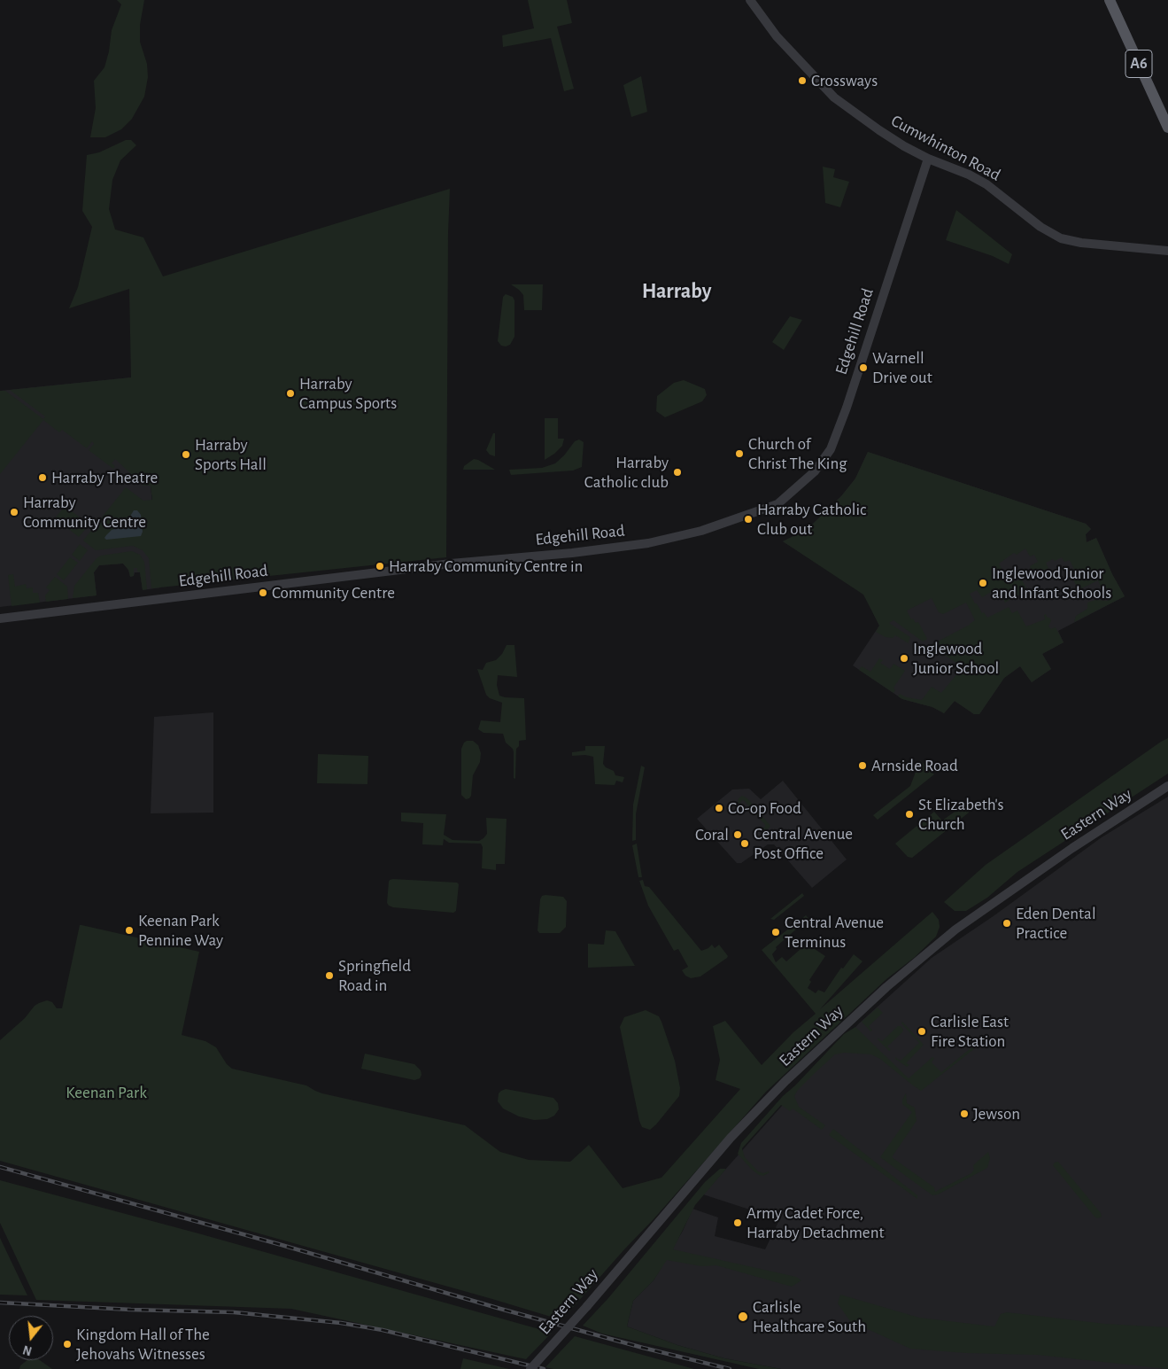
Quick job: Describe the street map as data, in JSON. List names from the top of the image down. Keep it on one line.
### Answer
{"streets":{"main road":["A6"],"street":["Cumwhinton Road","Edgehill Road","Eastern Way"]},"crossings":[["Cumwhinton Road","Edgehill Road"]],"districts":["Harraby"],"parks":["Keenan Park"],"places":["Crossways","Warnell Drive out","Harraby Campus Sports","Church of Christ The King","Harraby Sports Hall","Harraby Catholic club","Harraby Theatre","Harraby Community Centre","Harraby Catholic Club out","Harraby Community Centre in","Inglewood Junior and Infant Schools","Community Centre","Inglewood Junior School","Arnside Road","Co-op Food","St Elizabeth's Church","Coral","Central Avenue Post Office","Eden Dental Practice","Keenan Park Pennine Way","Central Avenue Terminus","Springfield Road in","Carlisle East Fire Station","Jewson","Army Cadet Force, Harraby Detachment","Carlisle Healthcare South","Kingdom Hall of The Jehovahs Witnesses"],"north":"bottom"}
